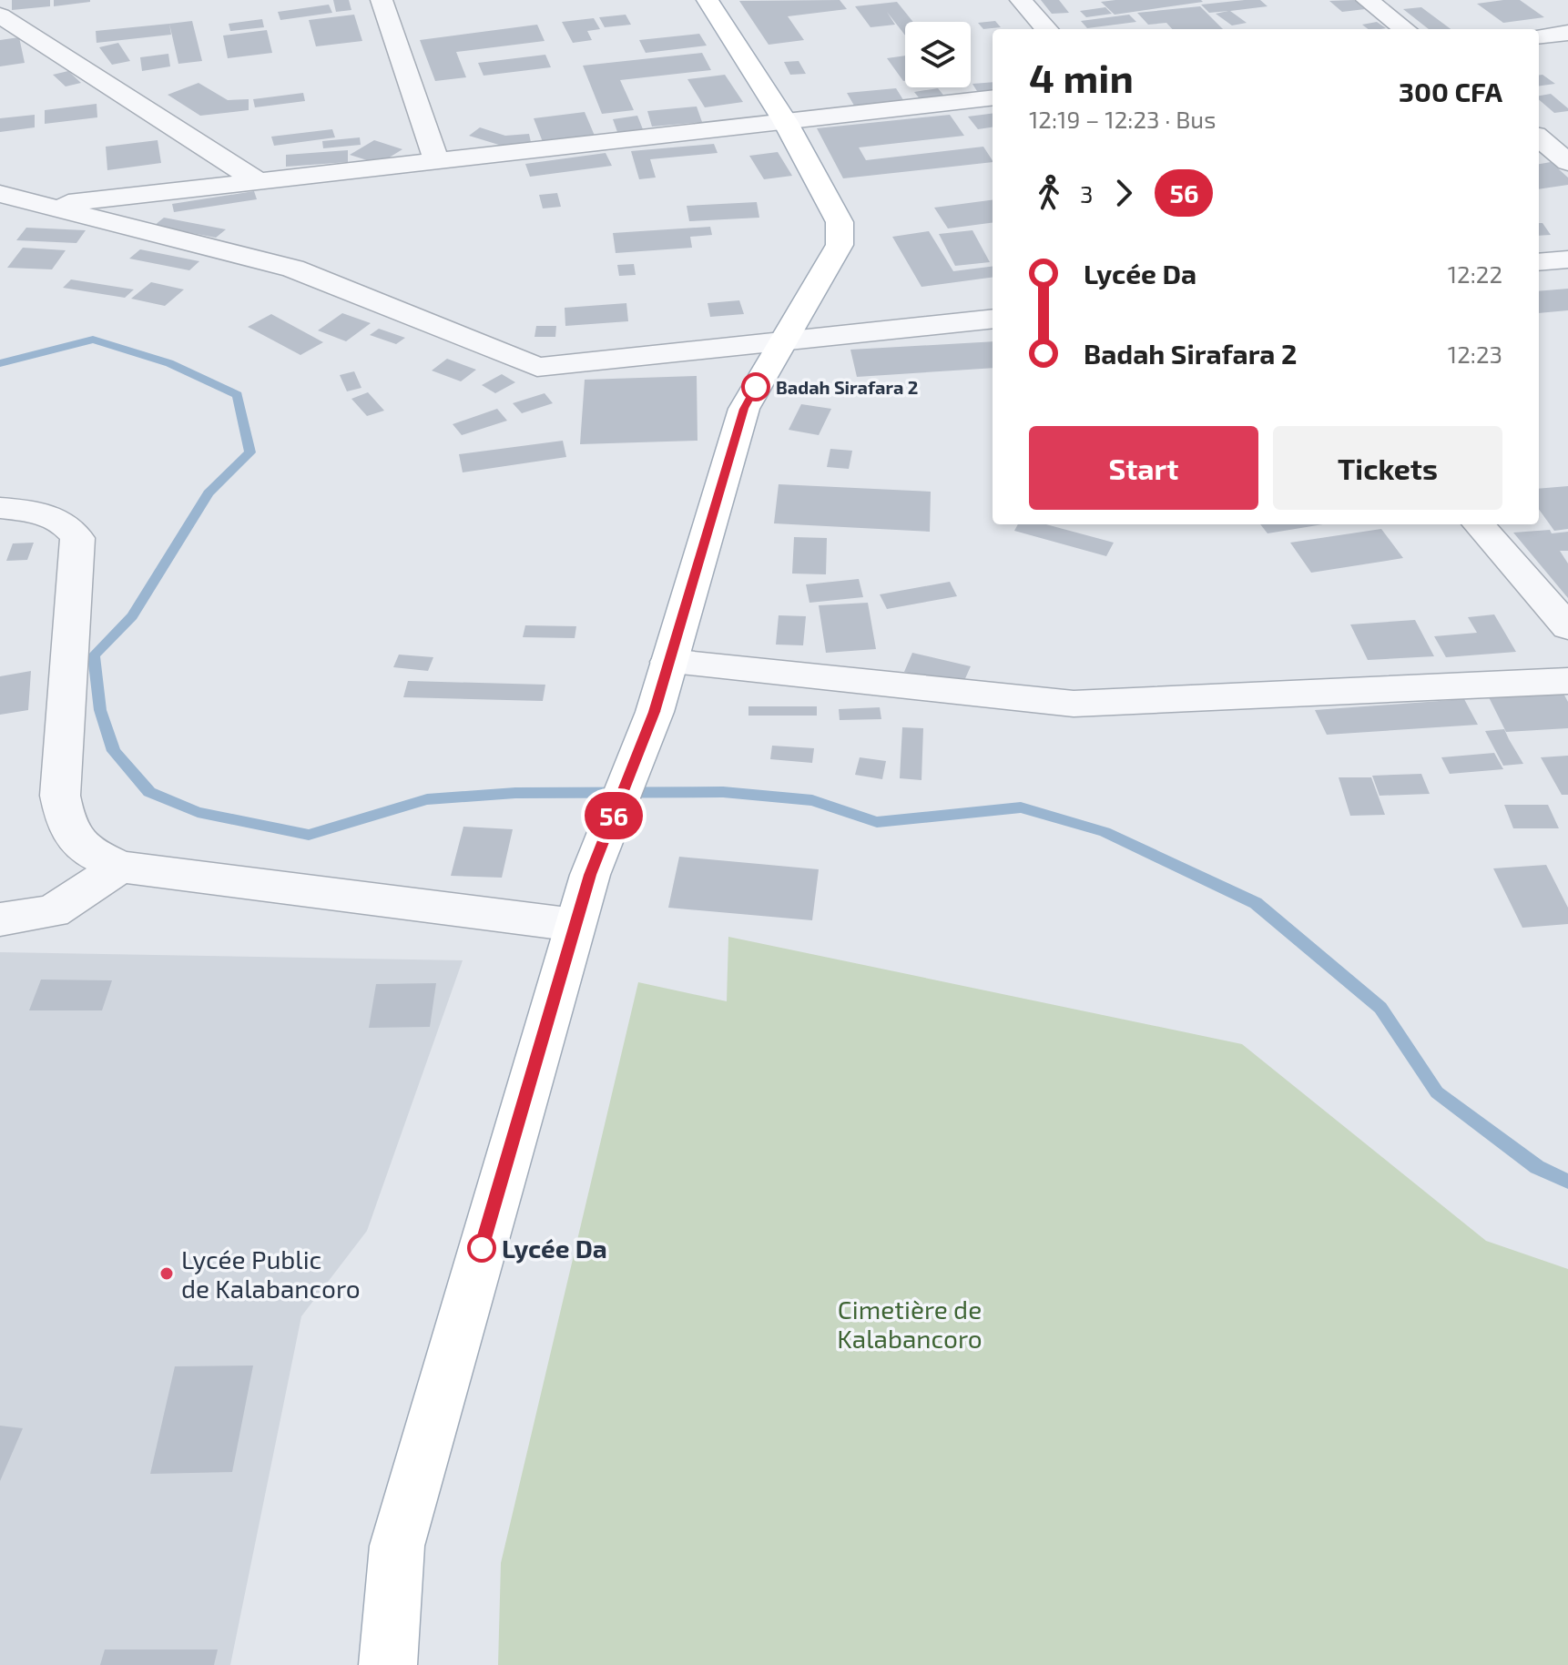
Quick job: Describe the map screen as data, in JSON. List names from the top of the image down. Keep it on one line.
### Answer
{"parks":["Cimetière de Kalabancoro"],"places":["Badah Sirafara 2","Lycée Da","Lycée Public de Kalabancoro"],"lines":["bus line 56"],"page":{"on_map":"56","heading":["4 min","12:19 – 12:23 · Bus","300 CFA"],"legs":["3","56"],"list":[{"name":"Lycée Da","value":"12:22"},{"name":"Badah Sirafara 2","value":"12:23"}],"buttons":["Start","Tickets"]}}
